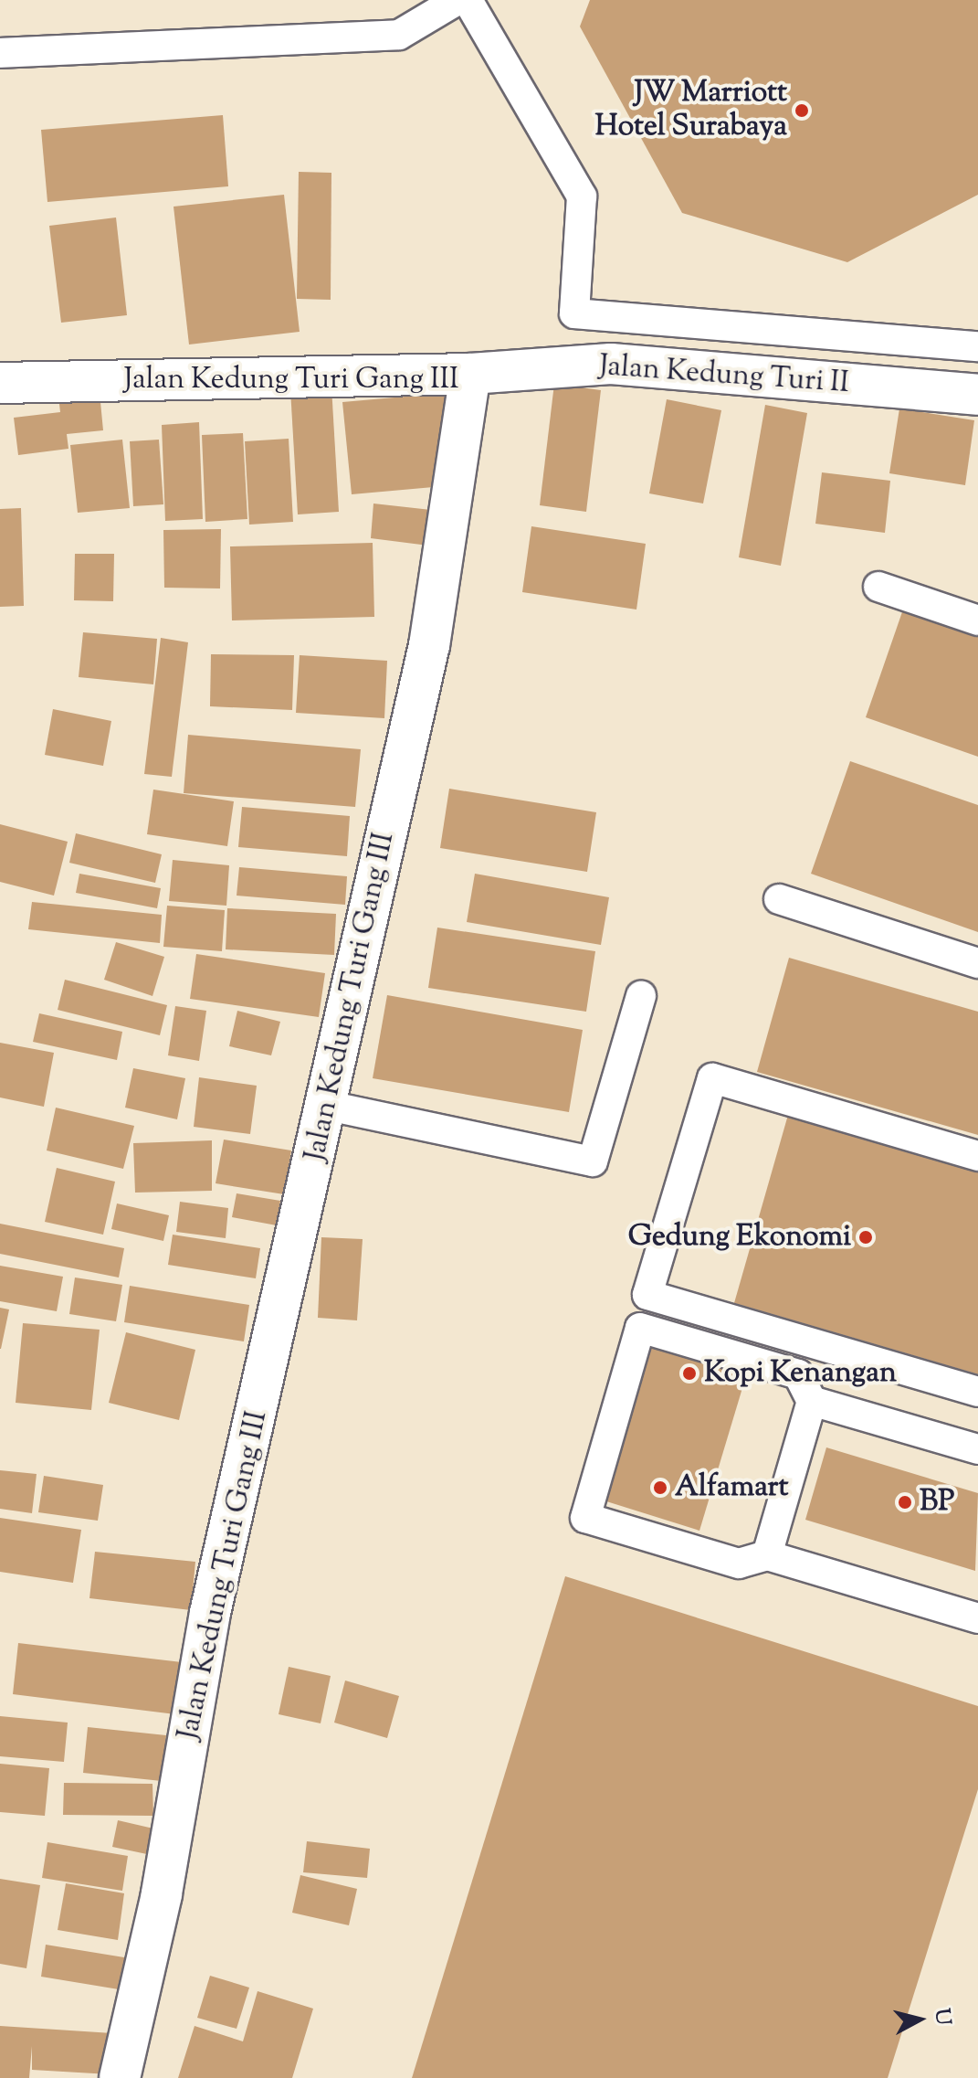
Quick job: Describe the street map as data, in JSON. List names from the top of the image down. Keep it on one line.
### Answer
{"streets":{"street":["Jalan Kedung Turi II","Jalan Kedung Turi Gang III"]},"crossings":[["Jalan Kedung Turi II","Jalan Kedung Turi Gang III"]],"places":["JW Marriott Hotel Surabaya","Gedung Ekonomi","Kopi Kenangan","Alfamart","BP"],"north":"right"}
